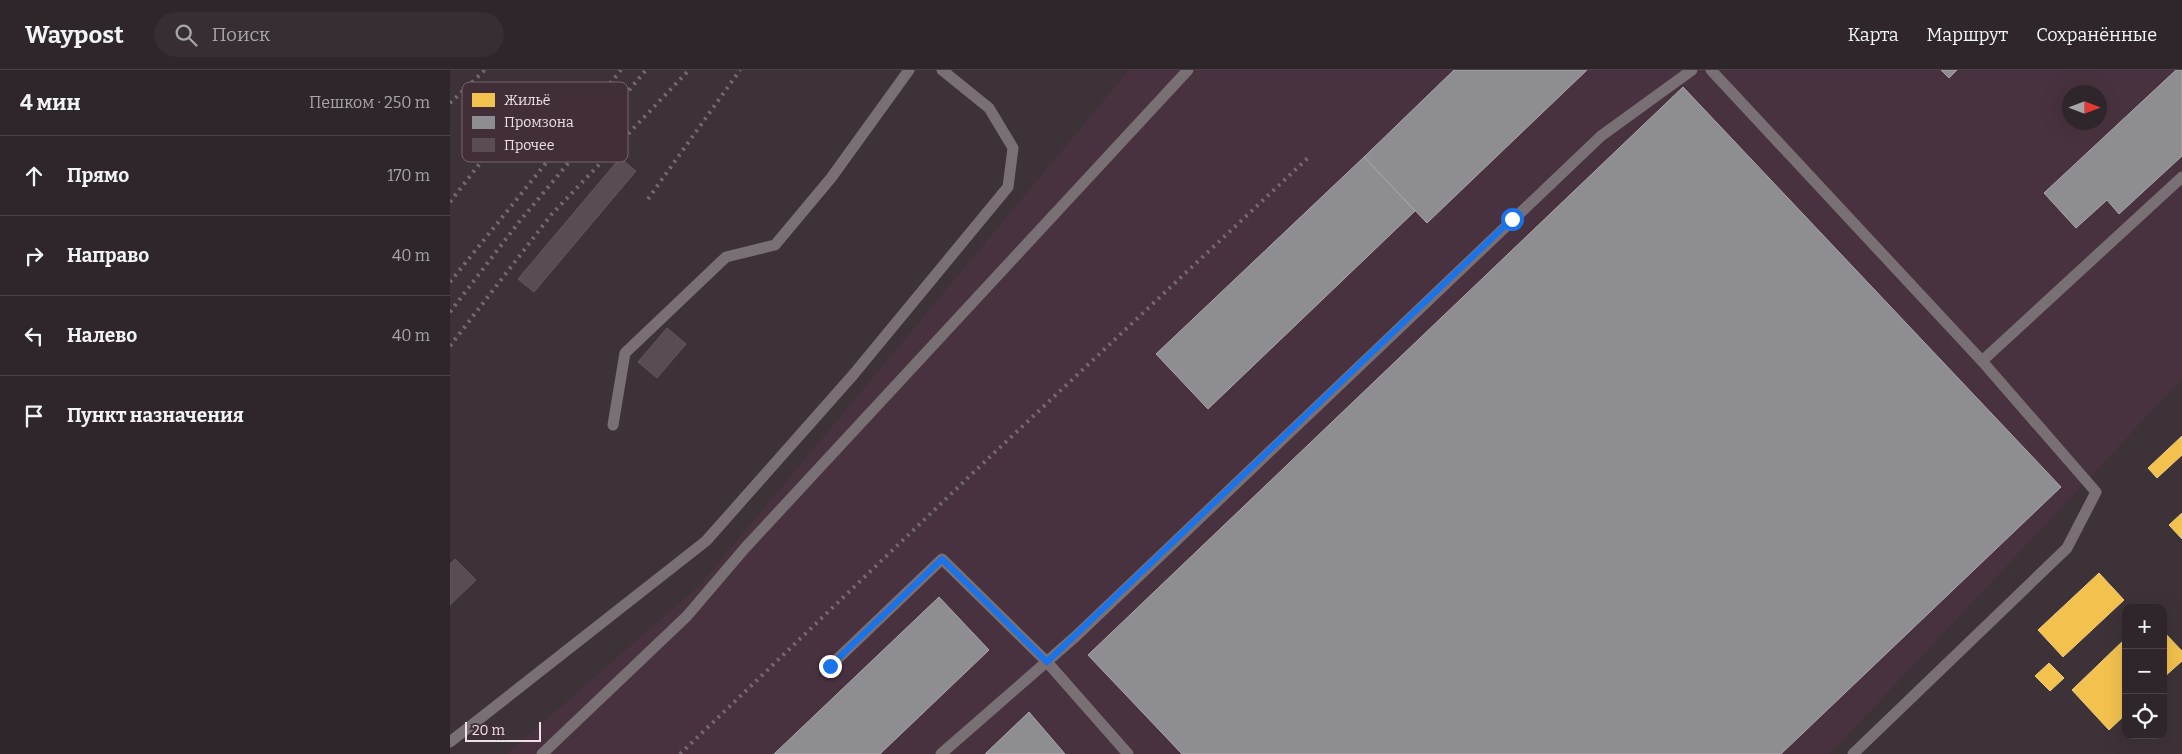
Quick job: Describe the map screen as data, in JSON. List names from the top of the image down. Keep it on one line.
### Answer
{"legend":["Жильё","Промзона","Прочее"],"scale_bar":"20 m","north":"right","page":{"header":"Waypost","search":"Поиск","nav":["Карта","Маршрут","Сохранённые"],"heading":["4 мин","Пешком · 250 m"],"list":[["Прямо","170 m"],["Направо","40 m"],["Налево","40 m"],"Пункт назначения"],"map_buttons":["+","−"],"scale":"20 m"}}
